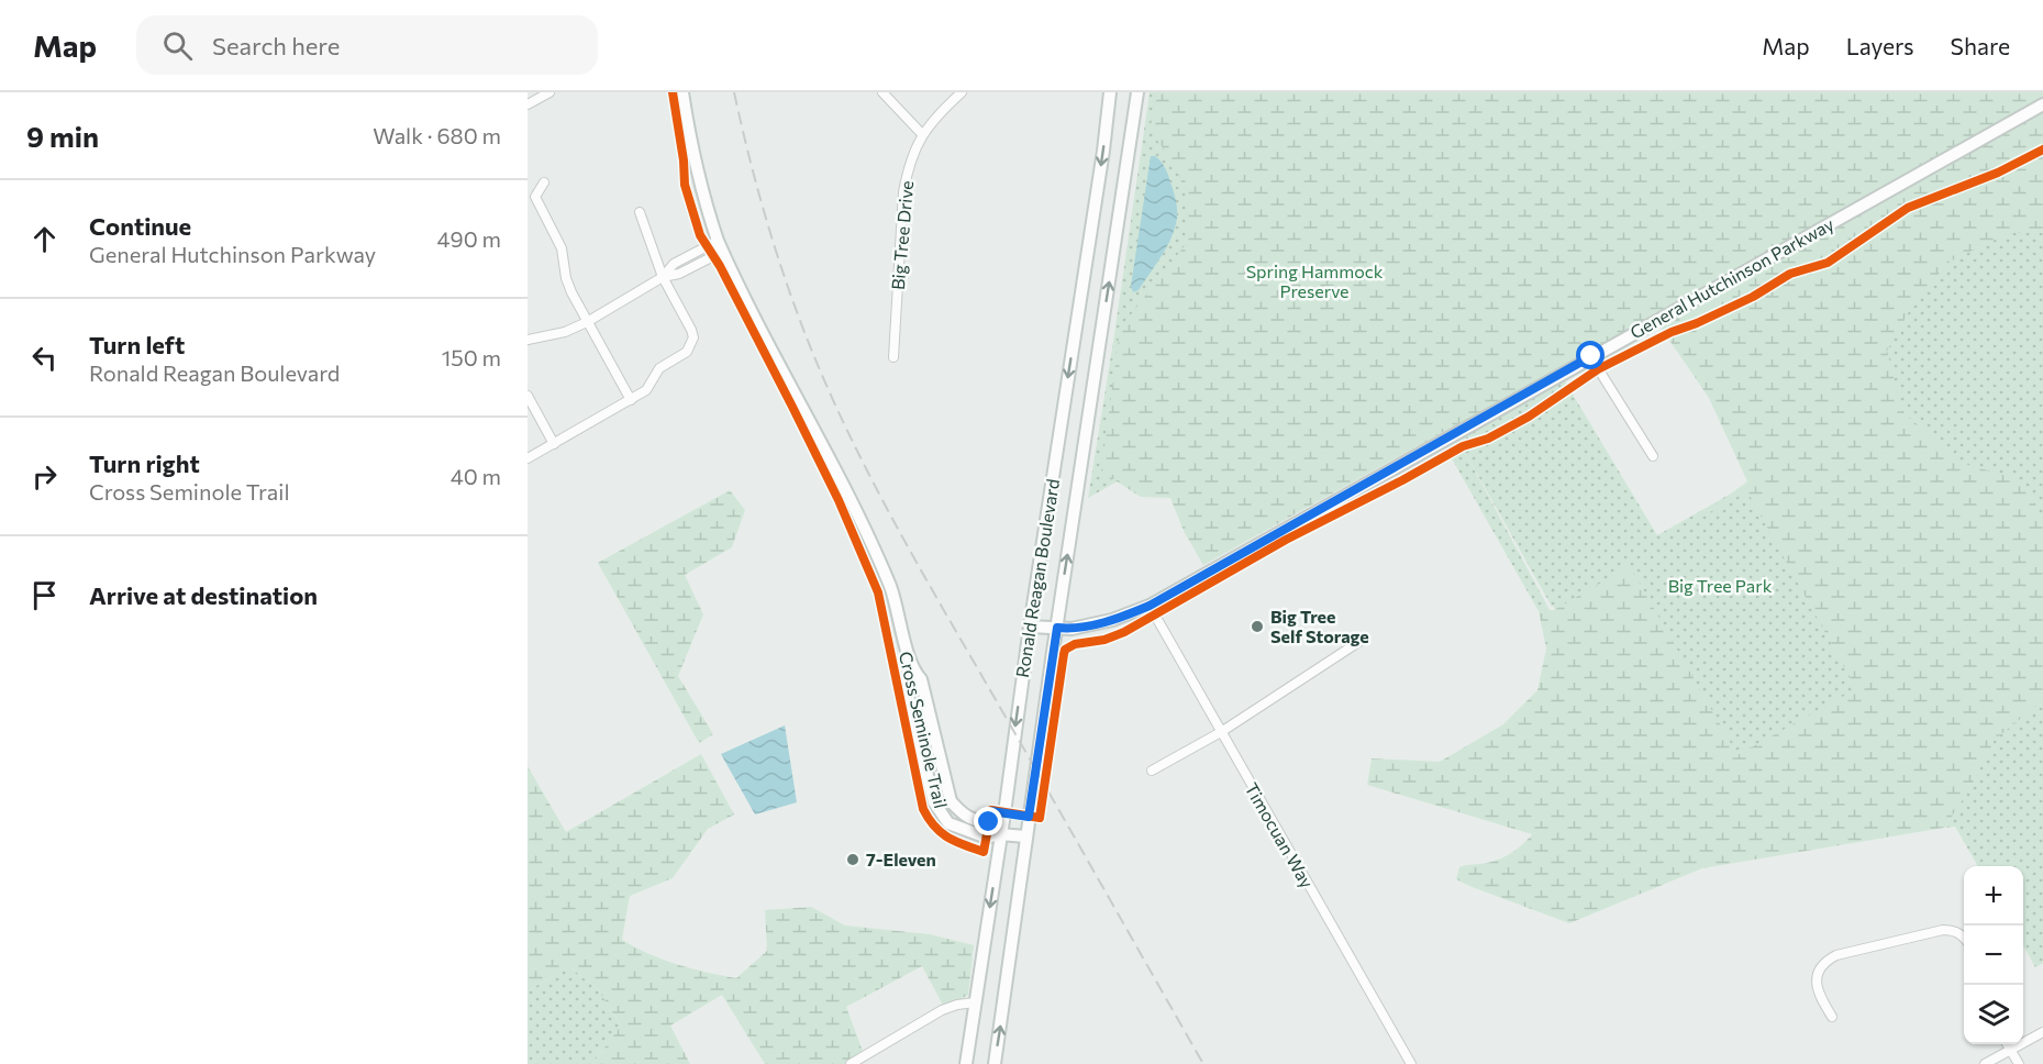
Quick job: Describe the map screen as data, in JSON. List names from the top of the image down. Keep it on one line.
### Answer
{"streets":{"main road":["General Hutchinson Parkway","Ronald Reagan Boulevard"],"street":["Big Tree Drive","Timocuan Way"],"cycle path":["Cross Seminole Trail"]},"crossings":[["General Hutchinson Parkway","Ronald Reagan Boulevard"],["General Hutchinson Parkway","Timocuan Way"]],"parks":["Spring Hammock Preserve","Big Tree Park"],"places":["Big Tree Self Storage","7-Eleven"],"page":{"header":"Map","search":"Search here","nav":["Map","Layers","Share"],"heading":["9 min","Walk · 680 m"],"list":[["Continue","General Hutchinson Parkway","490 m"],["Turn left","Ronald Reagan Boulevard","150 m"],["Turn right","Cross Seminole Trail","40 m"],"Arrive at destination"],"map_buttons":["+","−"]}}
